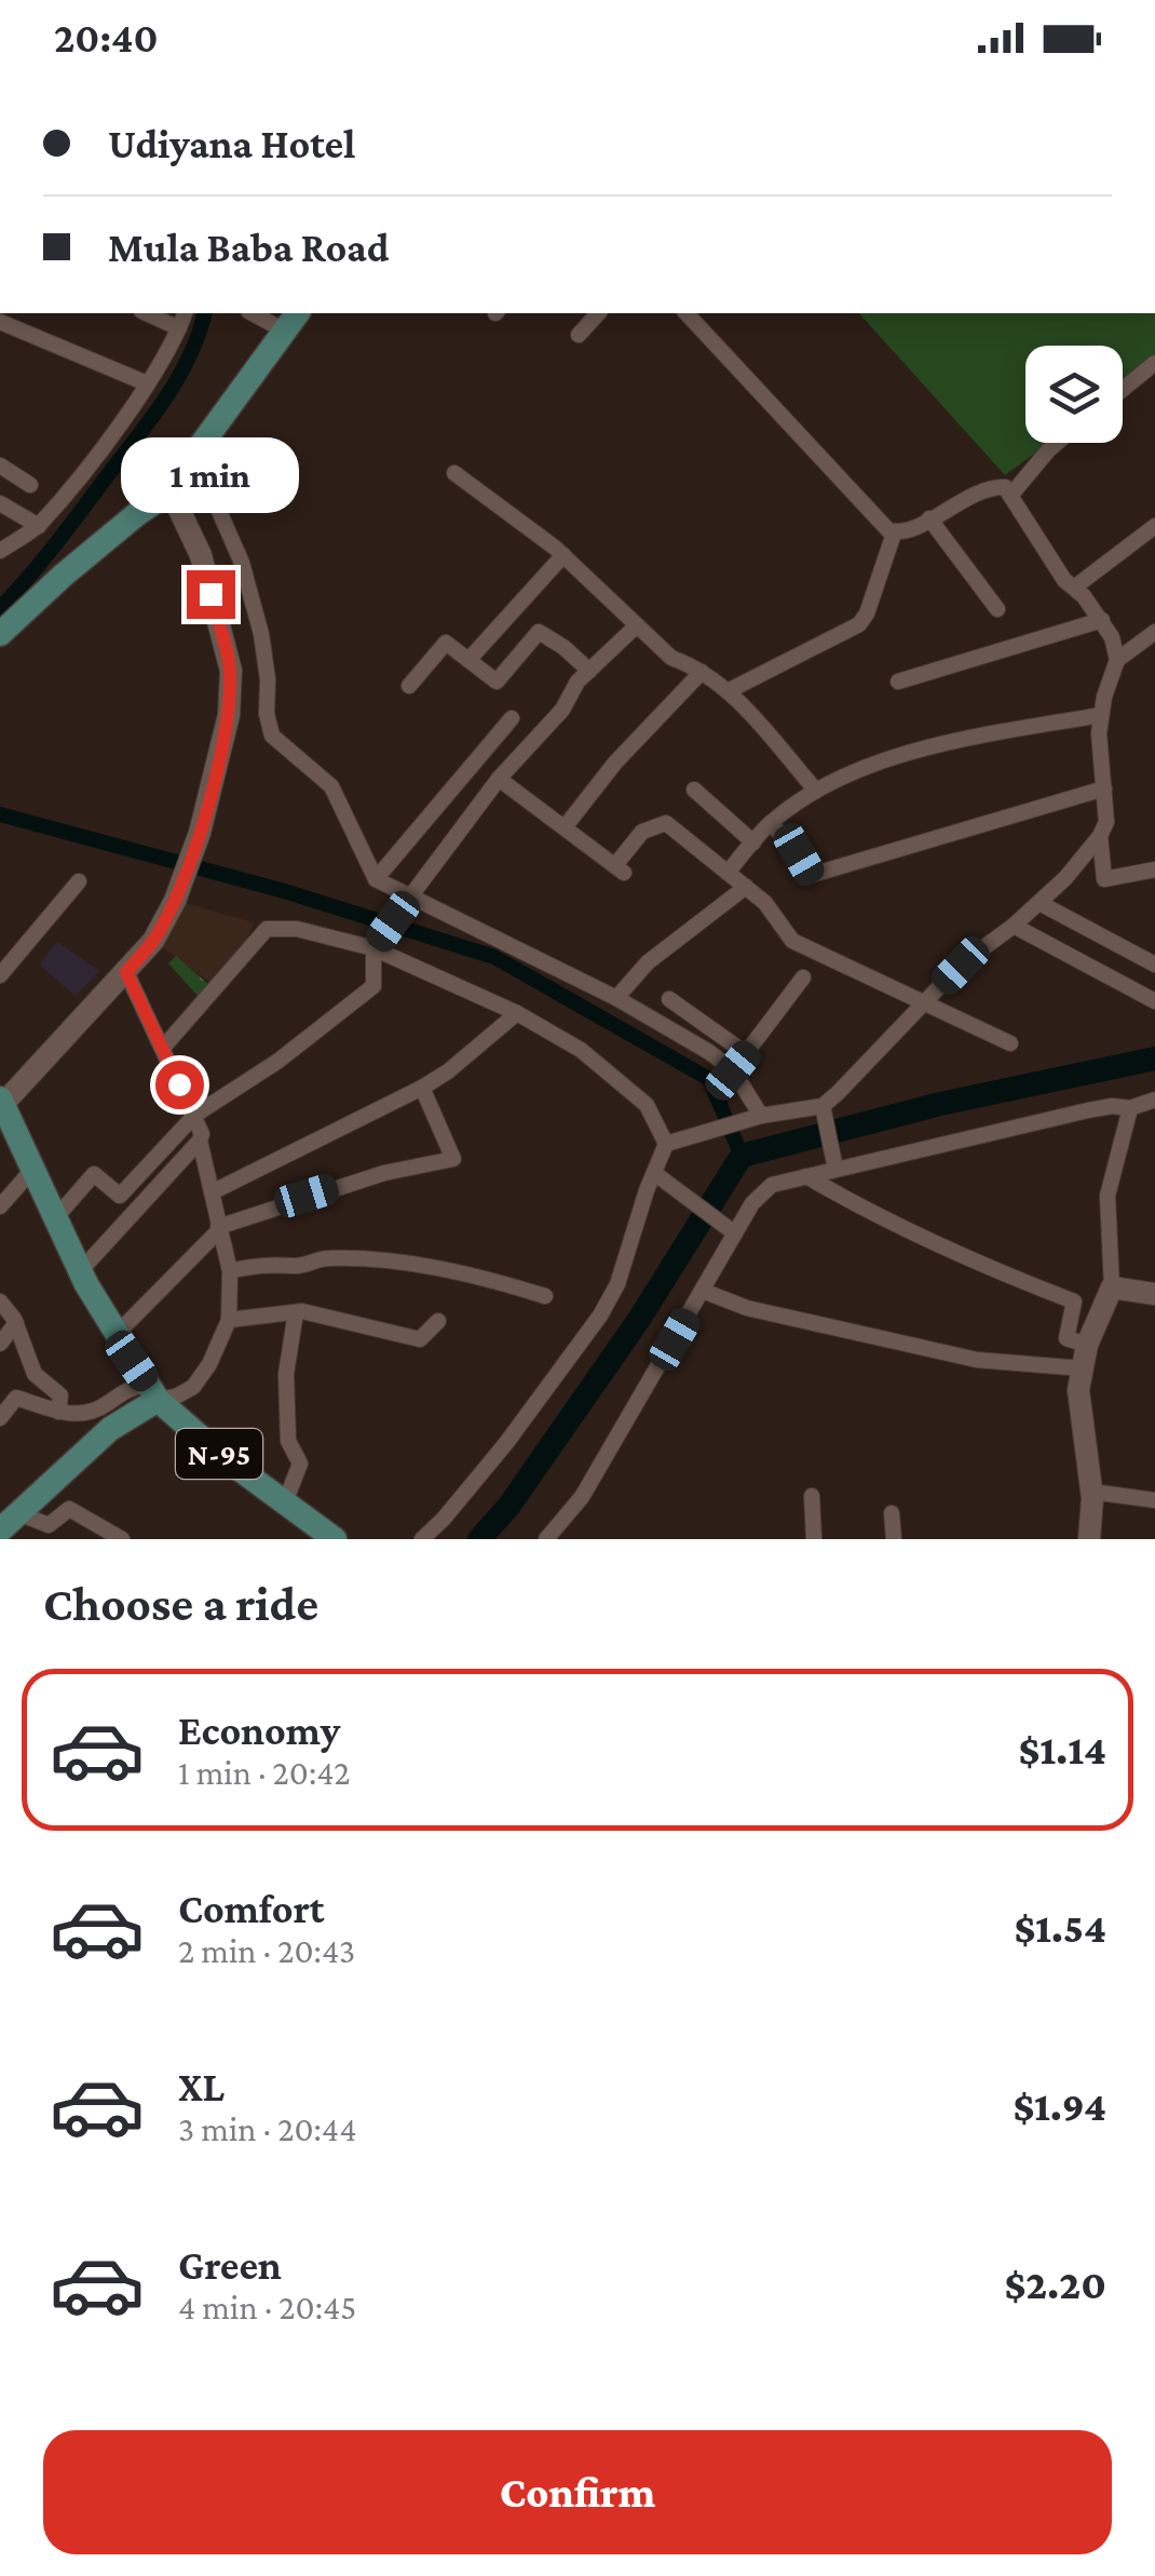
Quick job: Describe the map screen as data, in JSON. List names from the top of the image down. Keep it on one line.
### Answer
{"streets":{"main road":["N-95"]},"page":{"status":"20:40","banner":["Udiyana Hotel","Mula Baba Road"],"bubble":"1 min","heading":"Choose a ride","list":[{"name":"Economy","note":"1 min · 20:42","value":"$1.14"},{"name":"Comfort","note":"2 min · 20:43","value":"$1.54"},{"name":"XL","note":"3 min · 20:44","value":"$1.94"},{"name":"Green","note":"4 min · 20:45","value":"$2.20"}],"buttons":"Confirm"}}
